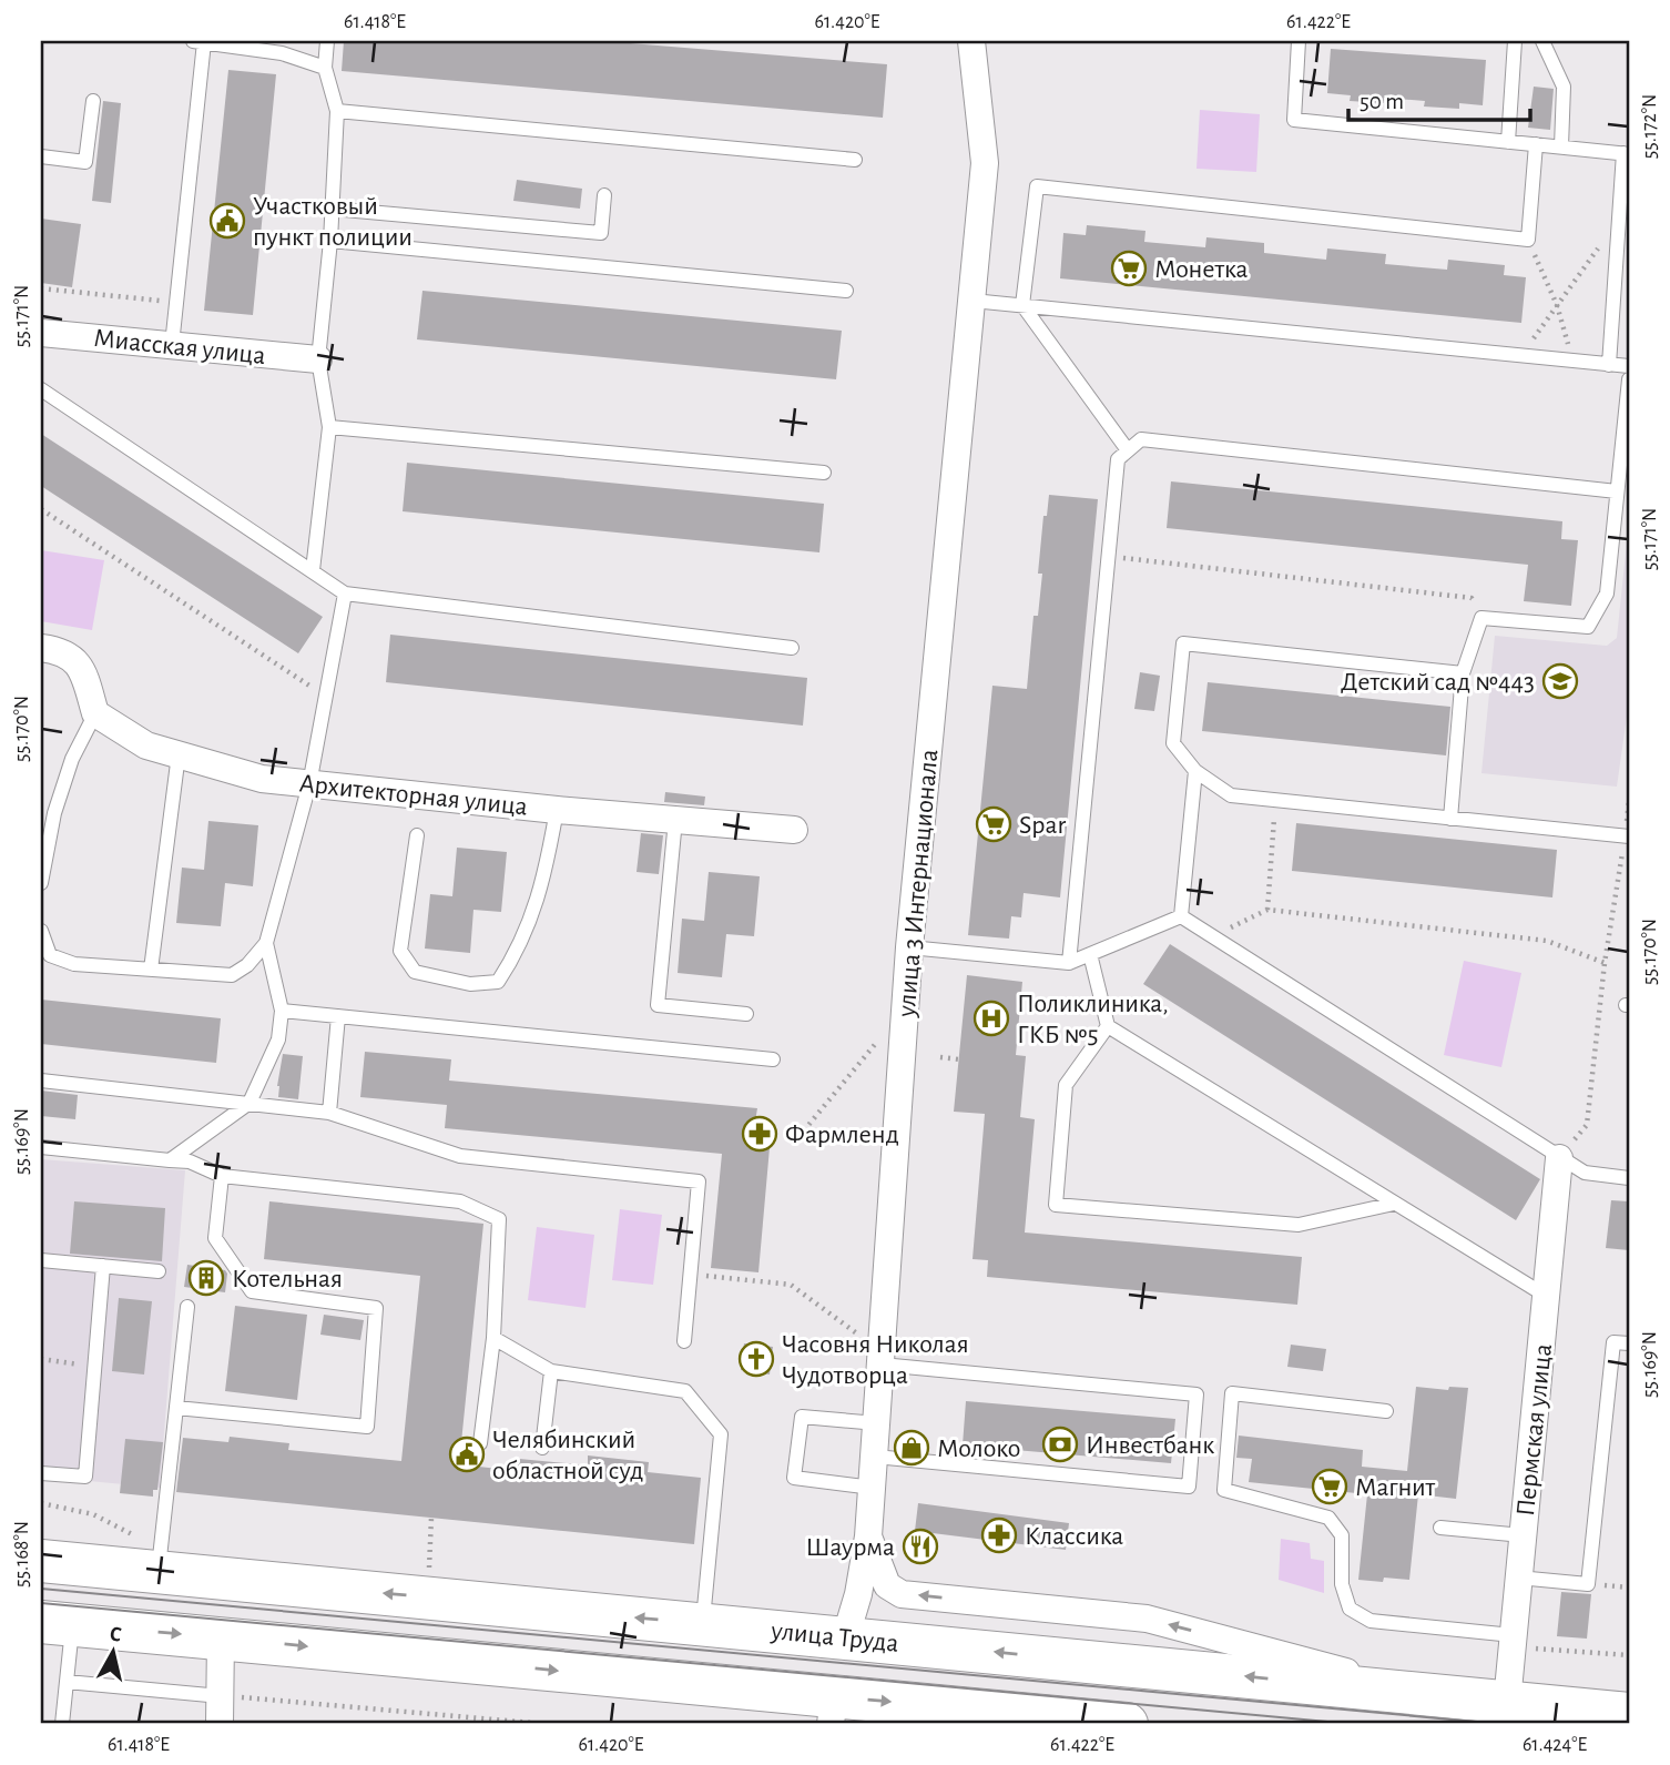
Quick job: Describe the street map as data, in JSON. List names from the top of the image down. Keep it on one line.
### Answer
{"streets":{"main road":["улица 3 Интернационала","улица Труда"],"street":["Миасская улица","Архитекторная улица","Пермская улица"]},"crossings":[["улица 3 Интернационала","улица Труда"],["Пермская улица","улица Труда"]],"places":{"public building":["Участковый пункт полиции","Челябинский областной суд"],"supermarket":["Монетка","Spar","Магнит"],"school or university":["Детский сад №443"],"hospital":["Поликлиника, ГКБ №5"],"pharmacy":["Фармленд","Классика"],"building":["Котельная"],"church":["Часовня Николая Чудотворца"],"bank":["Инвестбанк"],"shop":["Молоко"],"restaurant":["Шаурма"]},"scale_bar":"50 m","north":"top","coordinates":["61.418°E","61.420°E","61.422°E","55.172°N","55.171°N","55.170°N","55.169°N","55.168°N","61.424°E"]}
